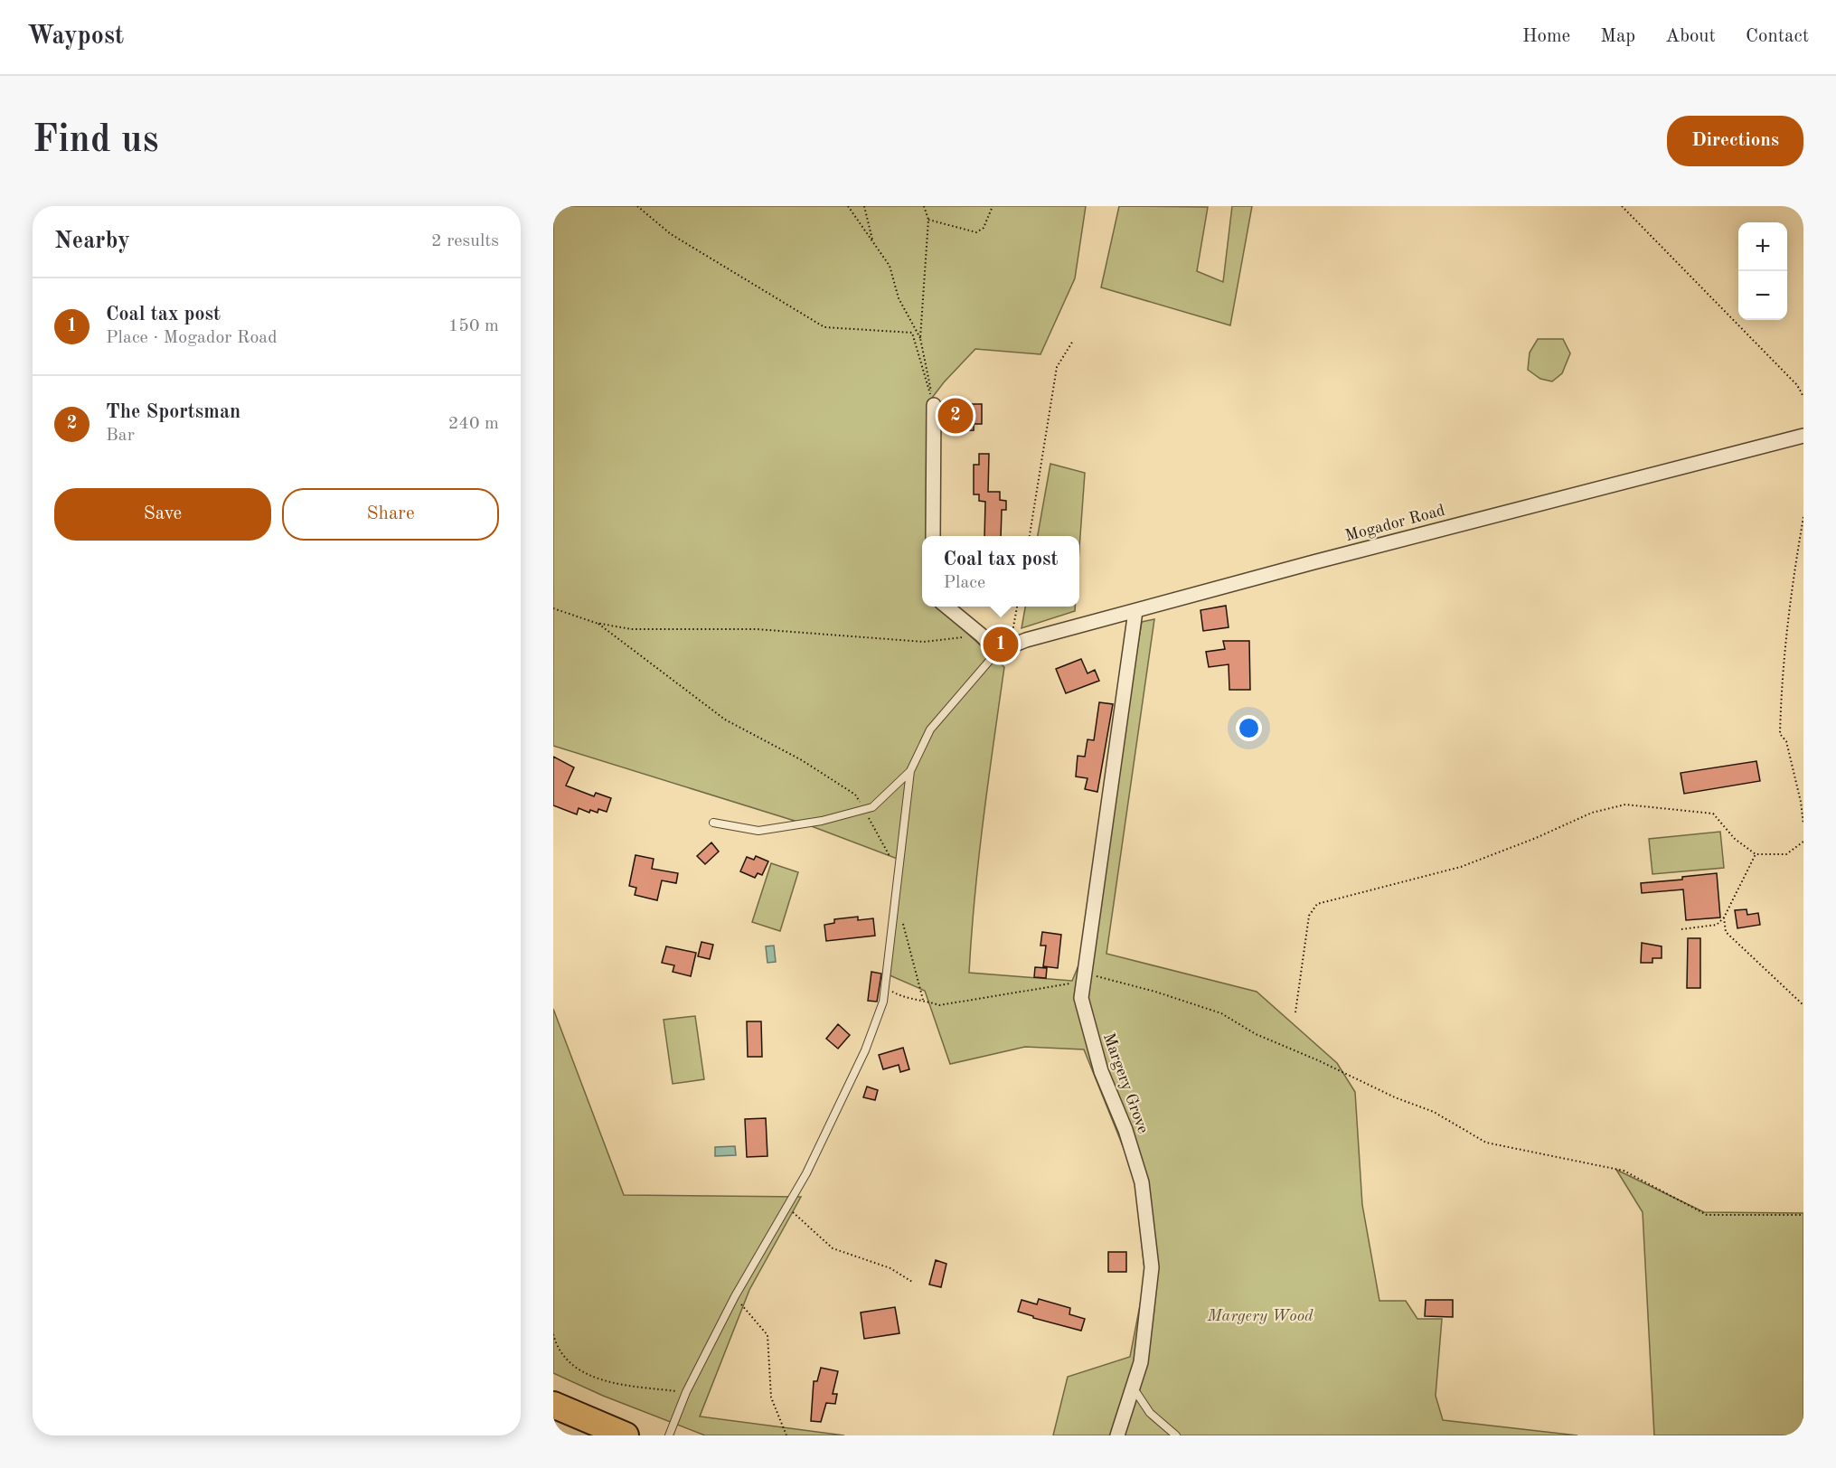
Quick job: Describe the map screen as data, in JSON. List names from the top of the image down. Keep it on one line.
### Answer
{"streets":{"street":["Mogador Road","Margery Grove"]},"crossings":[["Mogador Road","Margery Grove"]],"parks":["Margery Wood"],"page":{"header":"Waypost","nav":["Home","Map","About","Contact"],"buttons":["Directions",["Save","Share"]],"title":"Find us","heading":["Nearby","2 results"],"map_buttons":["+","−"],"list":[{"mark":"1","name":"Coal tax post","note":"Place · Mogador Road","value":"150 m"},{"mark":"2","name":"The Sportsman","note":"Bar","value":"240 m"}],"pins":["2","1"],"popup":["Coal tax post","Place"]}}
